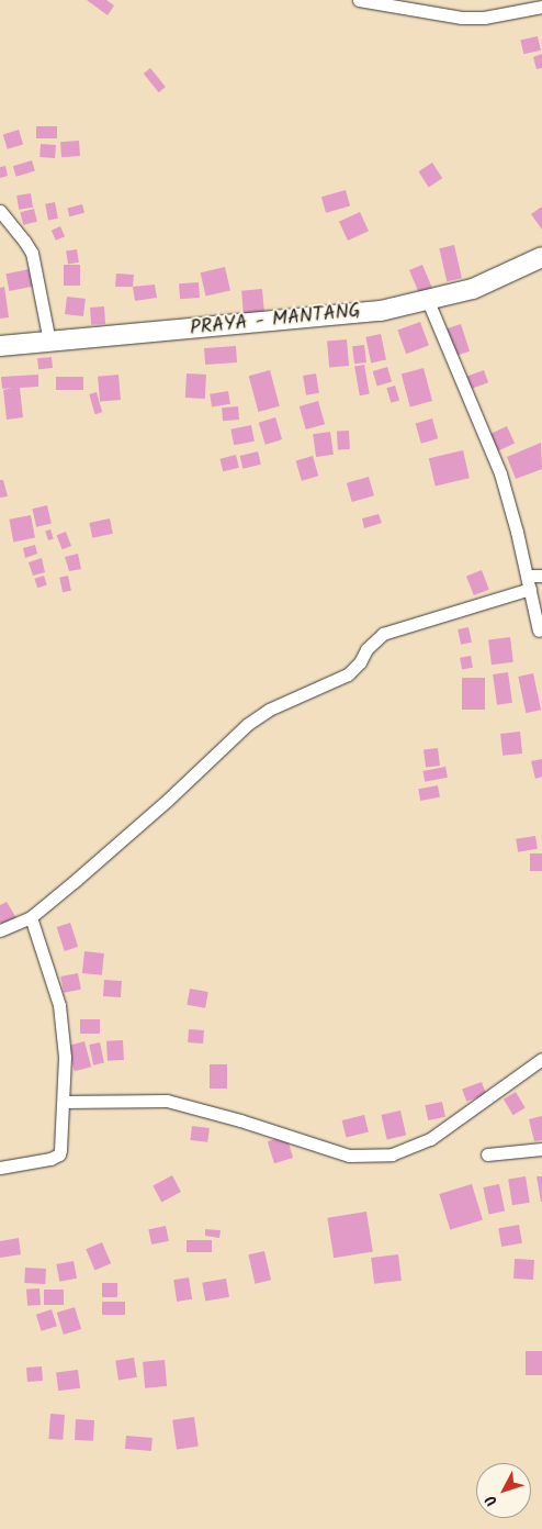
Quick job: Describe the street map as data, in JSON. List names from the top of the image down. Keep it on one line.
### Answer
{"streets":{"main road":["PRAYA - MANTANG"]},"north":"bottom left"}
